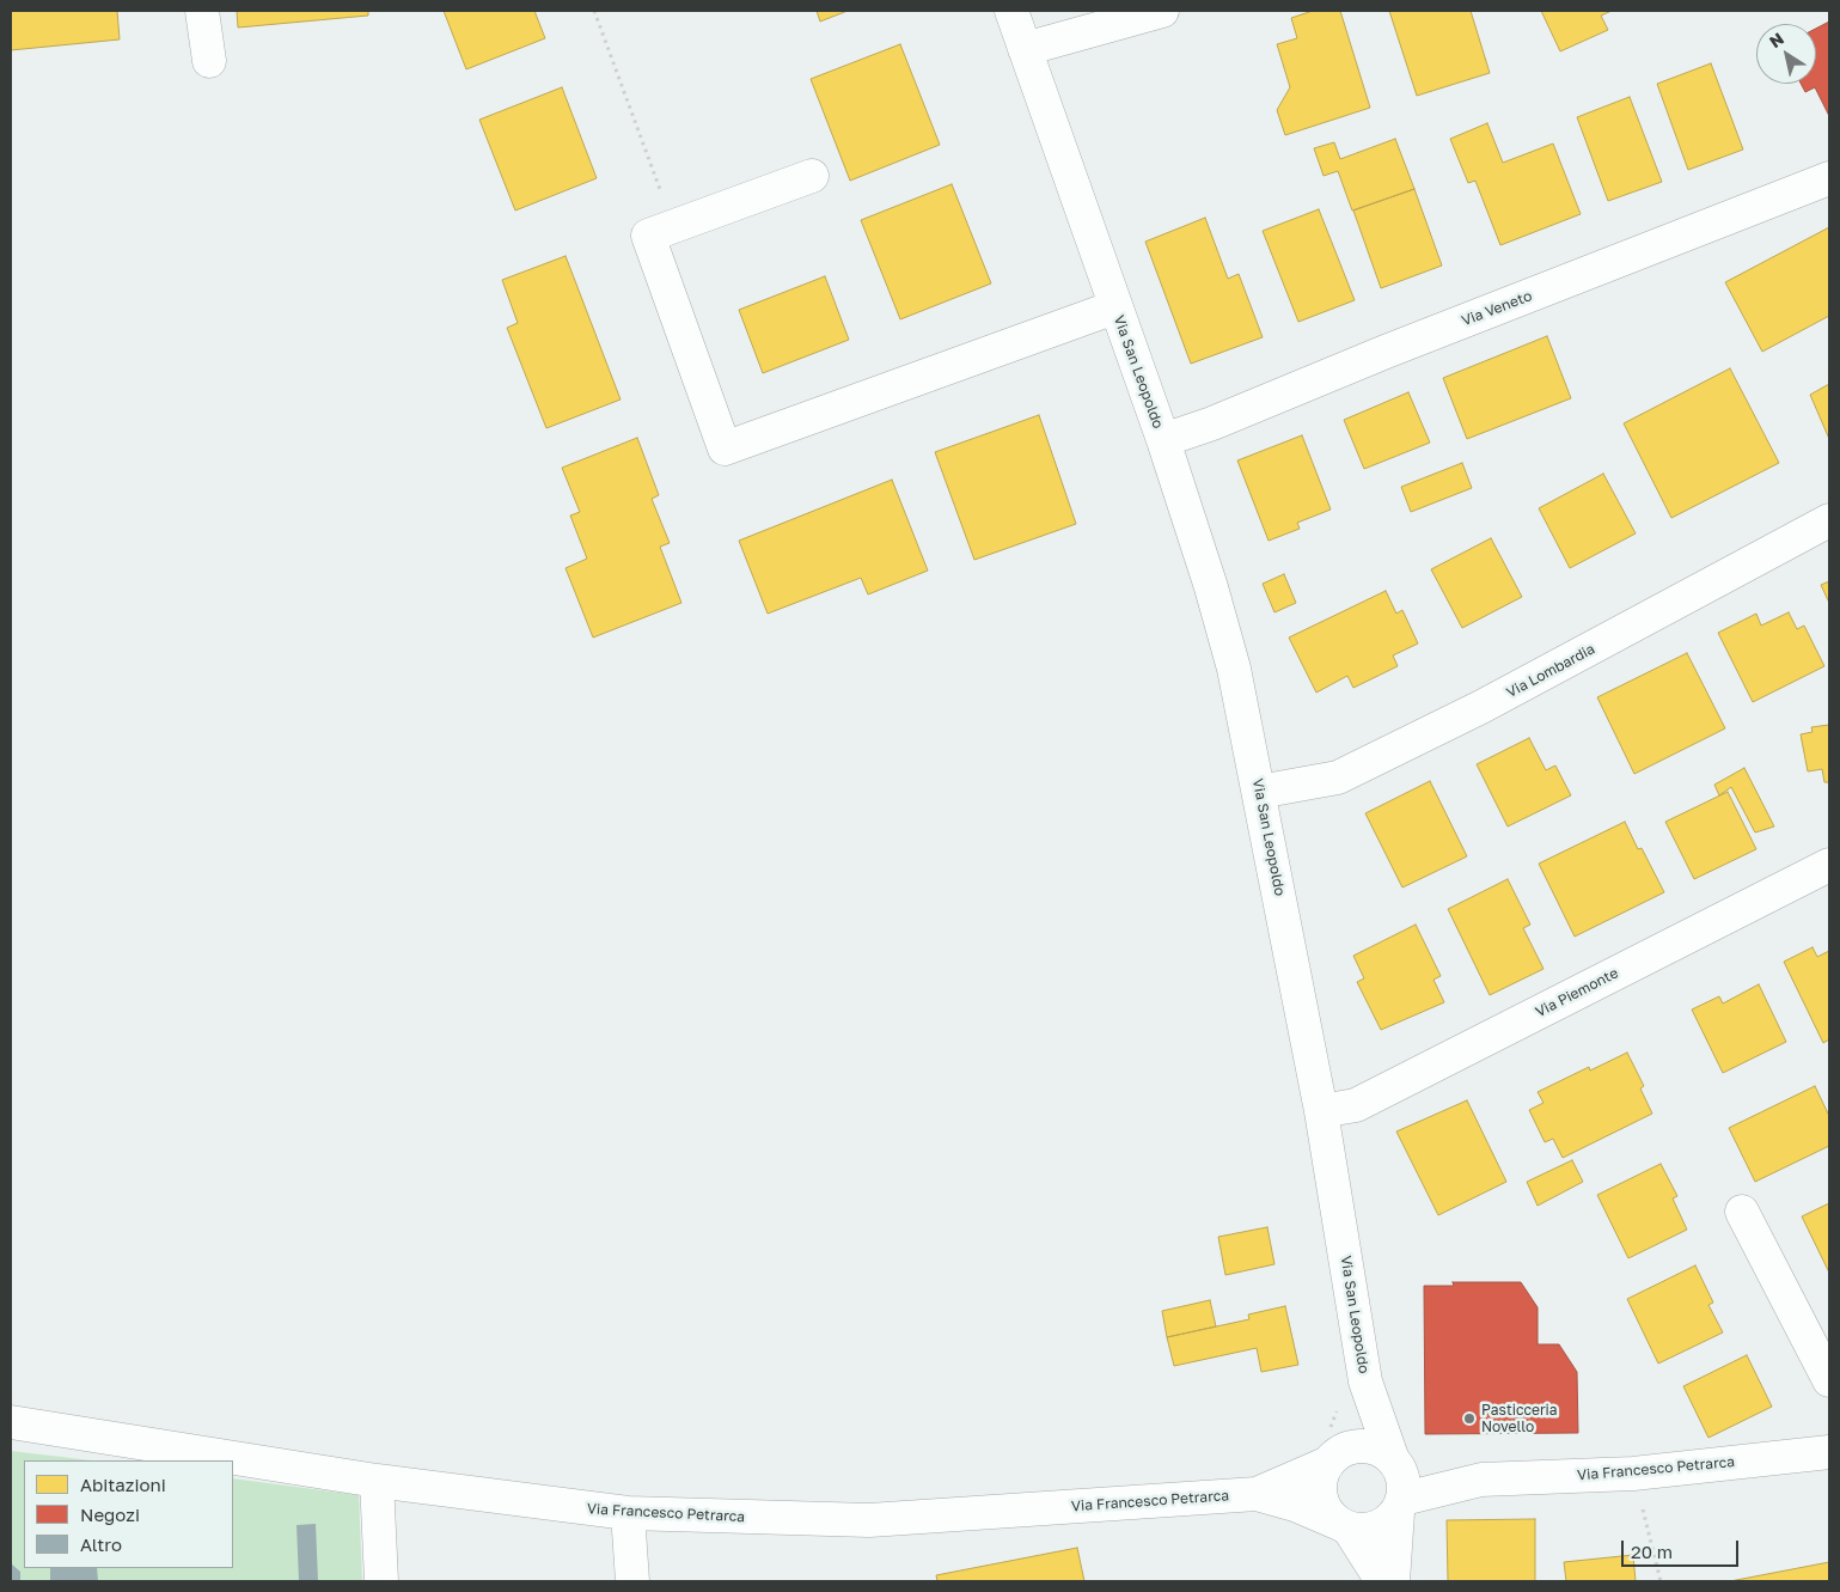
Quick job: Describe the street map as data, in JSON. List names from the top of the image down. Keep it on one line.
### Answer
{"streets":{"street":["Via Veneto","Via San Leopoldo","Via Lombardia","Via Piemonte","Via Francesco Petrarca"]},"crossings":[["Via Veneto","Via San Leopoldo"],["Via San Leopoldo","Via Lombardia"],["Via San Leopoldo","Via Piemonte"],["Via San Leopoldo","Via Francesco Petrarca"]],"places":["Pasticceria Novello"],"legend":["Abitazioni","Negozi","Altro"],"scale_bar":"20 m","north":"top left"}
